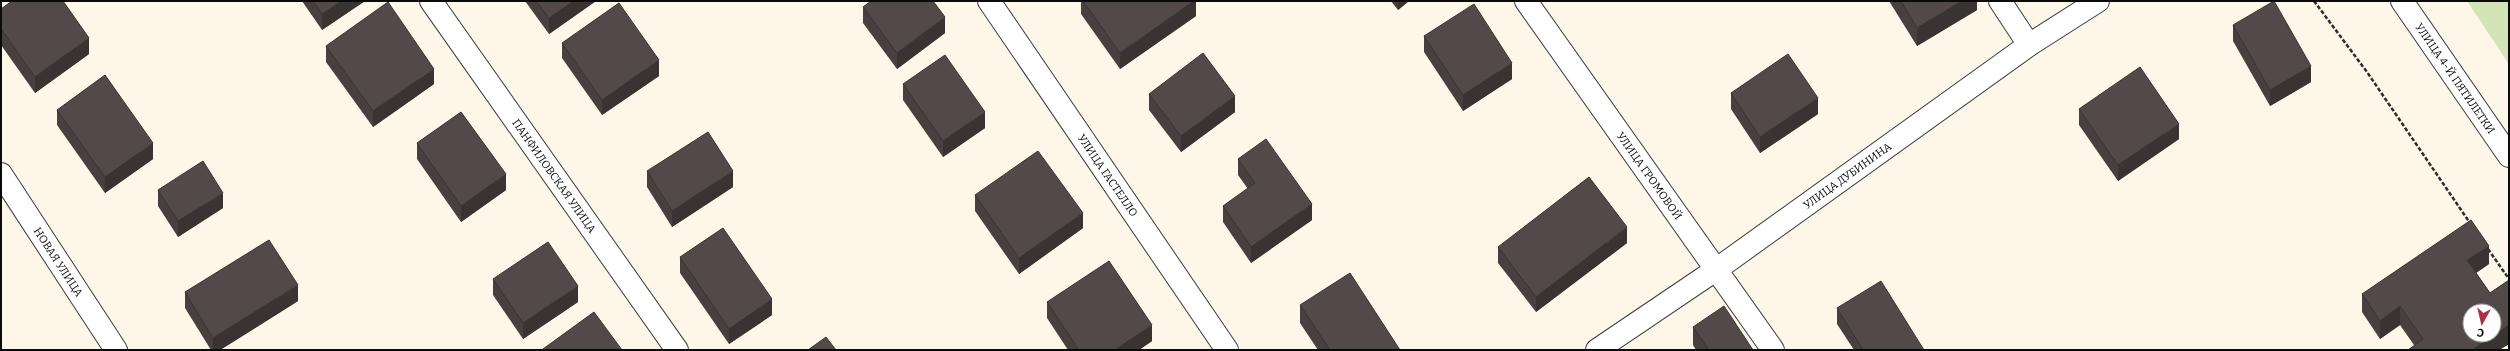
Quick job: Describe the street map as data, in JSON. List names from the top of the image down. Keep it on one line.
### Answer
{"streets":{"street":["УЛИЦА 4-Й ПЯТИЛЕТКИ","УЛИЦА ГРОМОВОЙ","УЛИЦА ДУБИНИНА","ПАНФИЛОВСКАЯ УЛИЦА","УЛИЦА ГАСТЕЛЛО","НОВАЯ УЛИЦА"]},"crossings":[["УЛИЦА ГРОМОВОЙ","УЛИЦА ДУБИНИНА"]],"north":"bottom"}
